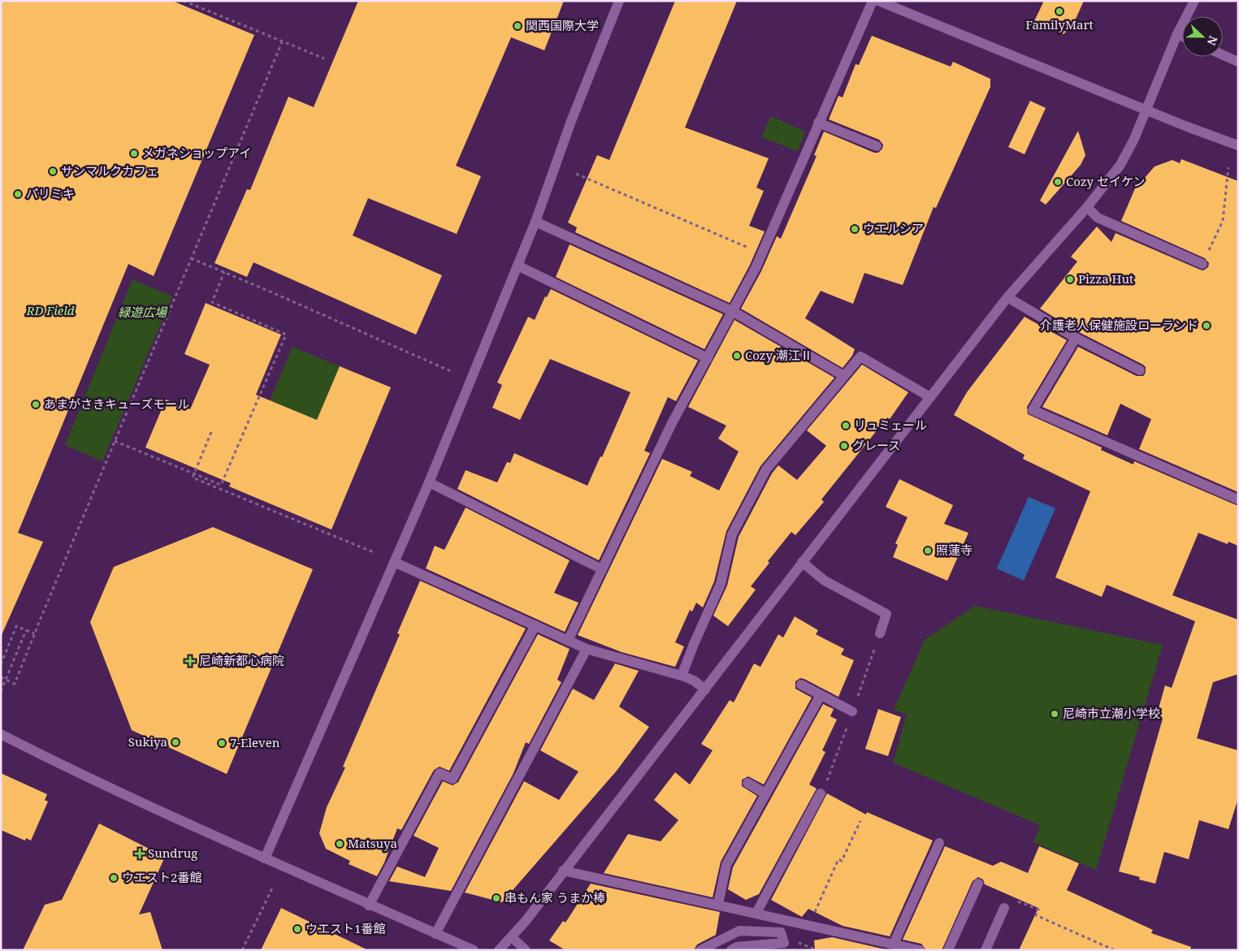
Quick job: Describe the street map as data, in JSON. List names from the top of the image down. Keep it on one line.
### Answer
{"parks":["RD Field","緑遊広場"],"places":{"other":["FamilyMart","関西国際大学","メガネショップアイ","サンマルクカフェ","Cozy セイケン","パリミキ","ウエルシア","Pizza Hut","介護老人保健施設ローランド","Cozy 潮江Ⅱ","あまがさきキューズモール","リュミェール","グレース","照蓮寺","尼崎市立潮小学校","Sukiya","7-Eleven","Matsuya","ウエスト2番館","串もん家 うまか棒","ウエスト1番館"],"health":["尼崎新都心病院","Sundrug"]},"north":"right"}
